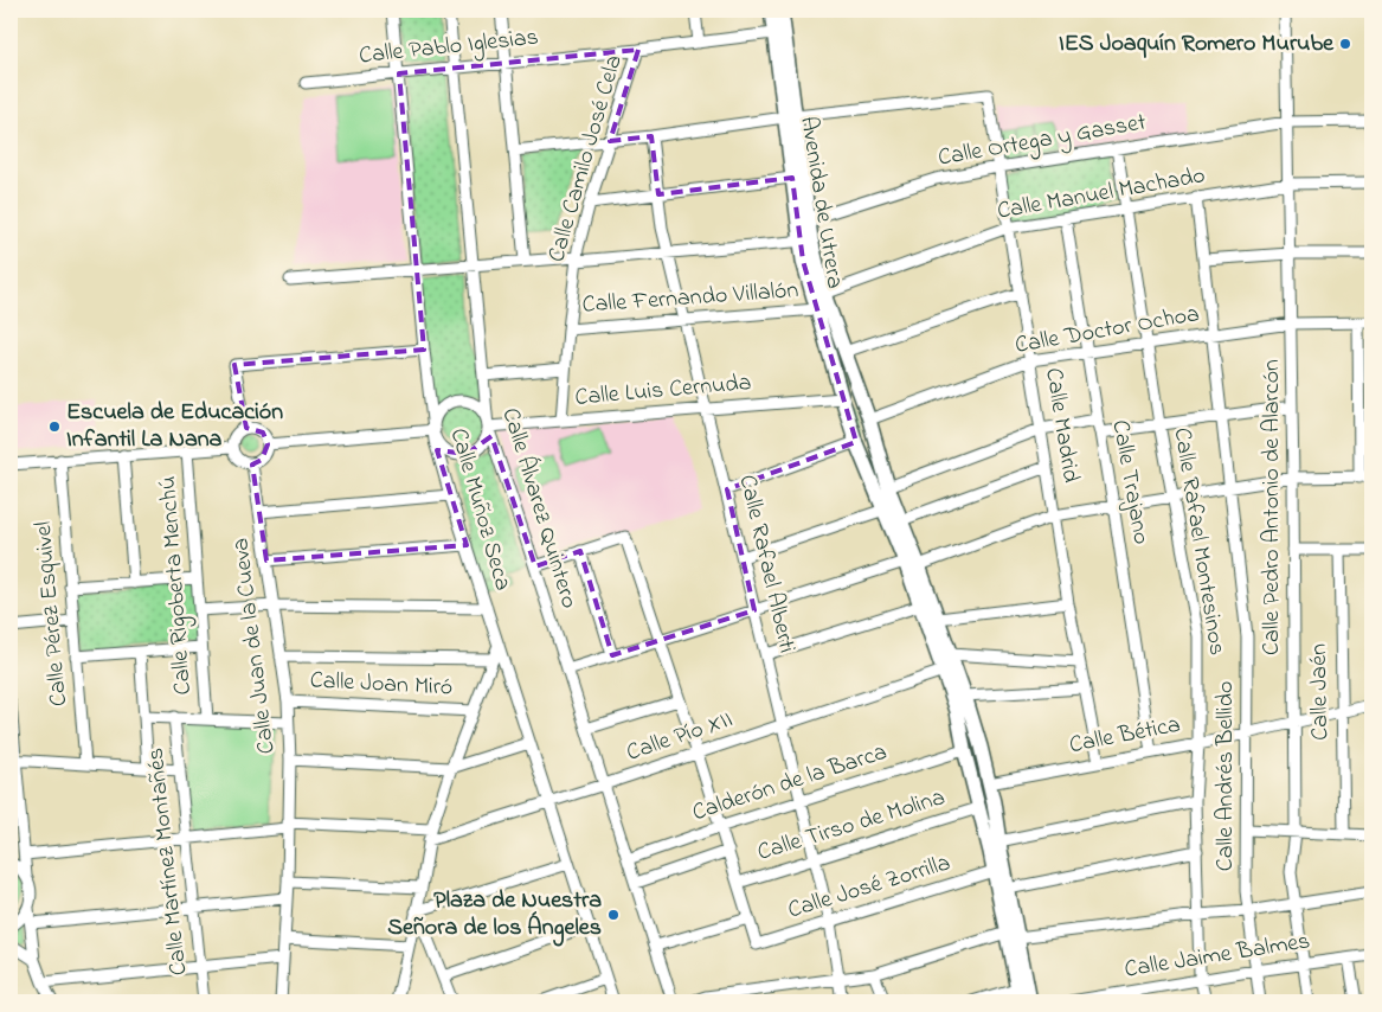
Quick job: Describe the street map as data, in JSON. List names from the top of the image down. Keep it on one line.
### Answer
{"streets":{"street":["Calle Pablo Iglesias","Calle Ortega y Gasset","Calle Camilo José Cela","Calle Manuel Machado","Avenida de Utrera","Calle Fernando Villalón","Calle Doctor Ochoa","Calle Luis Cernuda","Calle Madrid","Calle Trajano","Calle Pedro Antonio de Alarcón","Calle Álvarez Quintero","Calle Muñoz Seca","Calle Rafael Montesinos","Calle Rafael Alberti","Calle Rigoberta Menchú","Calle Pérez Esquivel","Calle Juan de la Cueva","Calle Joan Miró","Calle Jaén","Calle Bética","Calle Pío XII","Calle Andrés Bellido","Calderón de la Barca","Calle Tirso de Molina","Calle Martínez Montañés","Calle José Zorrilla","Calle Jaime Balmes"]},"crossings":[["Calle Pablo Iglesias","Calle Camilo José Cela"],["Calle Pablo Iglesias","Avenida de Utrera"],["Calle Pablo Iglesias","Calle Álvarez Quintero"],["Calle Pablo Iglesias","Calle Muñoz Seca"],["Calle Ortega y Gasset","Avenida de Utrera"],["Calle Ortega y Gasset","Calle Madrid"],["Calle Ortega y Gasset","Calle Pedro Antonio de Alarcón"],["Calle Ortega y Gasset","Calle Rafael Montesinos"],["Calle Camilo José Cela","Calle Fernando Villalón"],["Calle Camilo José Cela","Calle Luis Cernuda"],["Calle Manuel Machado","Avenida de Utrera"],["Calle Manuel Machado","Calle Madrid"],["Calle Manuel Machado","Calle Trajano"],["Calle Manuel Machado","Calle Pedro Antonio de Alarcón"],["Calle Manuel Machado","Calle Rafael Montesinos"],["Calle Manuel Machado","Calle Andrés Bellido"],["Avenida de Utrera","Calle Fernando Villalón"],["Avenida de Utrera","Calle Doctor Ochoa"],["Avenida de Utrera","Calle Luis Cernuda"],["Avenida de Utrera","Calle Madrid"],["Calle Fernando Villalón","Calle Rafael Alberti"],["Calle Doctor Ochoa","Calle Madrid"],["Calle Doctor Ochoa","Calle Trajano"],["Calle Doctor Ochoa","Calle Pedro Antonio de Alarcón"],["Calle Doctor Ochoa","Calle Rafael Montesinos"],["Calle Doctor Ochoa","Calle Andrés Bellido"],["Calle Luis Cernuda","Calle Álvarez Quintero"],["Calle Luis Cernuda","Calle Muñoz Seca"],["Calle Luis Cernuda","Calle Rafael Alberti"],["Calle Madrid","Calle Bética"],["Calle Trajano","Calle Bética"],["Calle Pedro Antonio de Alarcón","Calle Bética"],["Calle Pedro Antonio de Alarcón","Calle Jaime Balmes"],["Calle Álvarez Quintero","Calle Muñoz Seca"],["Calle Álvarez Quintero","Calle Pío XII"],["Calle Álvarez Quintero","Calderón de la Barca"],["Calle Muñoz Seca","Calle Pío XII"],["Calle Rafael Montesinos","Calle Bética"],["Calle Rafael Montesinos","Calle Jaime Balmes"],["Calle Rafael Alberti","Calle Pío XII"],["Calle Rafael Alberti","Calderón de la Barca"],["Calle Rafael Alberti","Calle Tirso de Molina"],["Calle Rafael Alberti","Calle José Zorrilla"],["Calle Juan de la Cueva","Calle Joan Miró"],["Calle Jaén","Calle Bética"],["Calle Bética","Calle Andrés Bellido"],["Calle Andrés Bellido","Calle Jaime Balmes"]],"places":["IES Joaquín Romero Murube","Escuela de Educación Infantil La Nana","Plaza de Nuestra Señora de los Ángeles"]}
